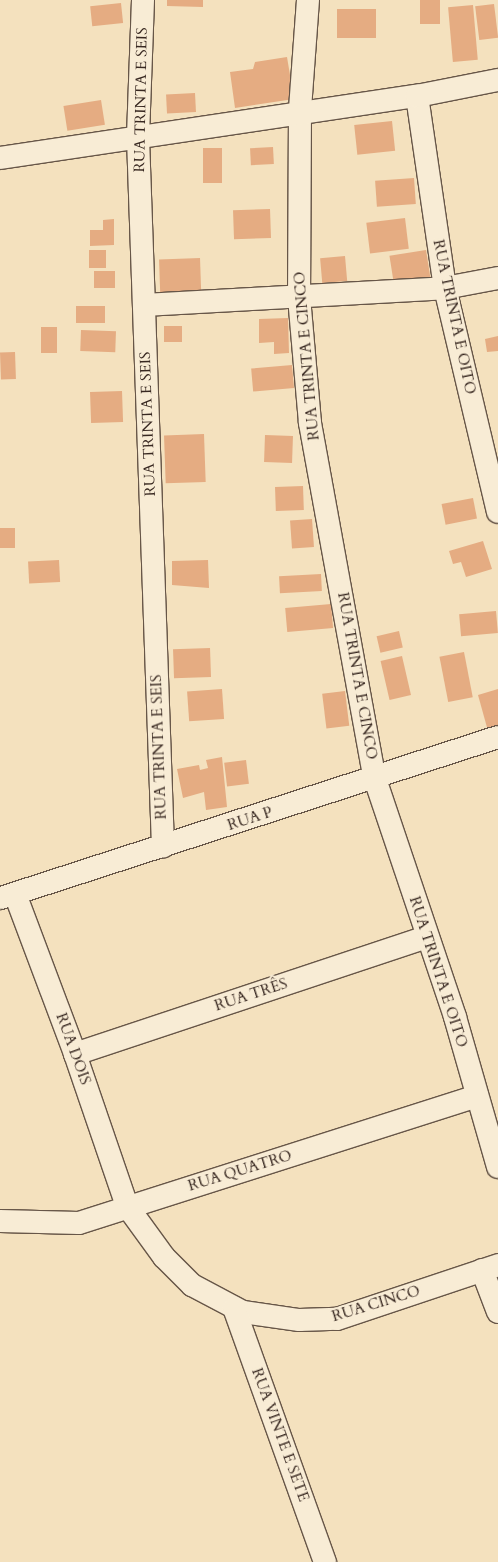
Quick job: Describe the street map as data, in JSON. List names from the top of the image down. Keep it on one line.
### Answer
{"streets":{"street":["RUA TRINTA E SEIS","RUA TRINTA E OITO","RUA TRINTA E CINCO","RUA P","RUA TRÊS","RUA DOIS","RUA QUATRO","RUA CINCO","RUA VINTE E SETE"]},"crossings":[["RUA TRINTA E SEIS","RUA P"],["RUA TRINTA E OITO","RUA TRINTA E CINCO"],["RUA TRINTA E OITO","RUA P"],["RUA TRINTA E OITO","RUA TRÊS"],["RUA TRINTA E OITO","RUA QUATRO"],["RUA TRINTA E CINCO","RUA P"],["RUA P","RUA DOIS"],["RUA TRÊS","RUA DOIS"],["RUA DOIS","RUA QUATRO"],["RUA DOIS","RUA CINCO"],["RUA QUATRO","RUA CINCO"],["RUA CINCO","RUA VINTE E SETE"]]}
